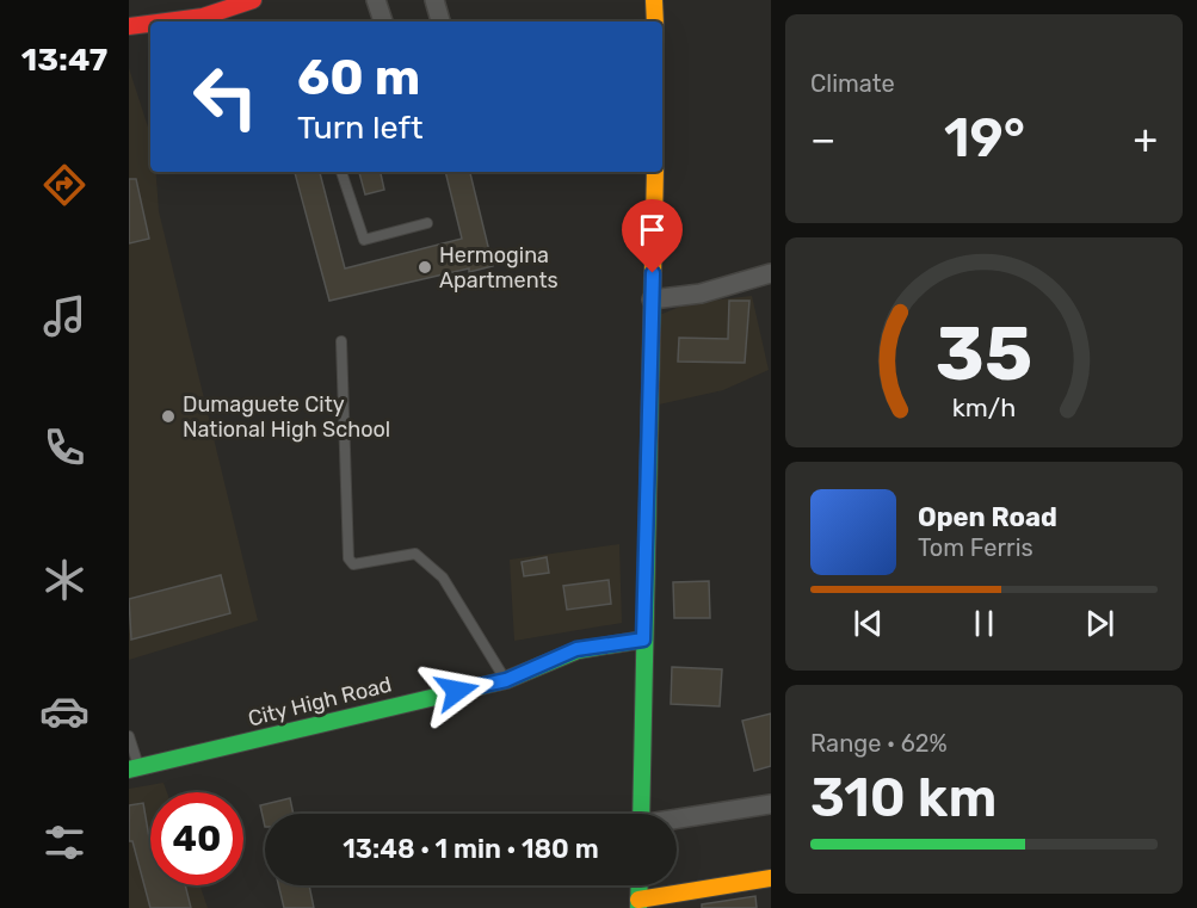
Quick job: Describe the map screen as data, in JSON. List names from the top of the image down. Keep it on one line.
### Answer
{"streets":{"street":["City High Road"]},"places":["Hermogina Apartments","Dumaguete City National High School"],"page":{"tabs":"13:47","tile":["Climate",["Range · 62%","310 km"]],"turn":["60 m","Turn left"],"heat":["−","19°","+"],"song":["Open Road","Tom Ferris"],"limit":"40","trip":"13:48 · 1 min · 180 m","gauge":["35","km/h"]}}
